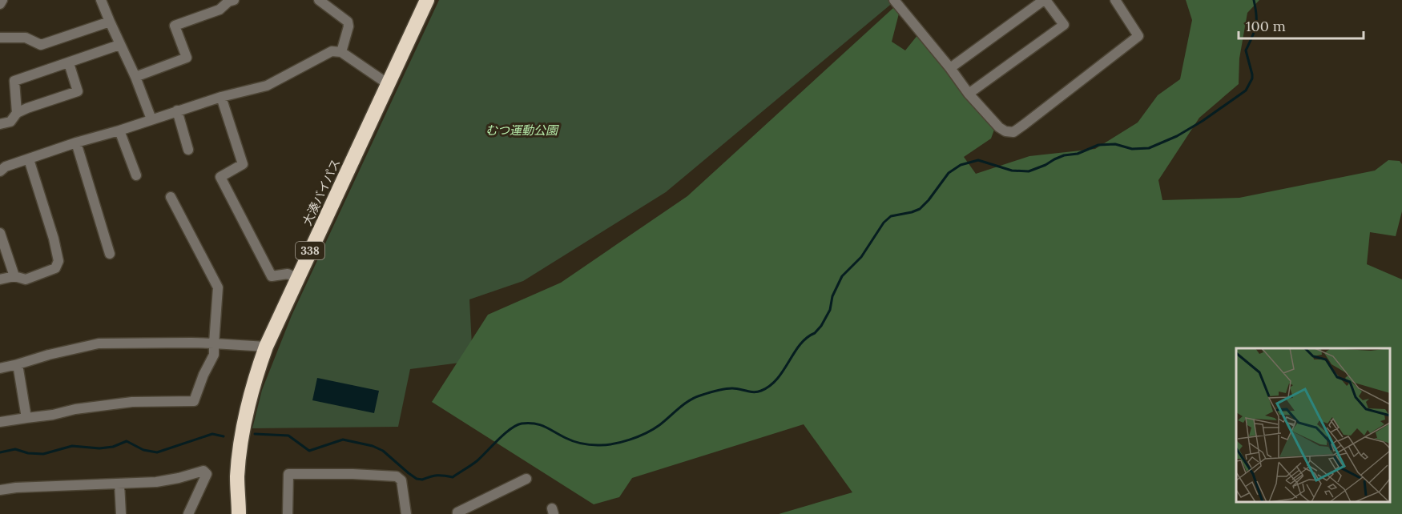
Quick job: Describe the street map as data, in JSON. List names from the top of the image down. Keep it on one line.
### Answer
{"streets":{"highway":["大湊バイパス","338"]},"parks":["むつ運動公園"],"scale_bar":"100 m"}
